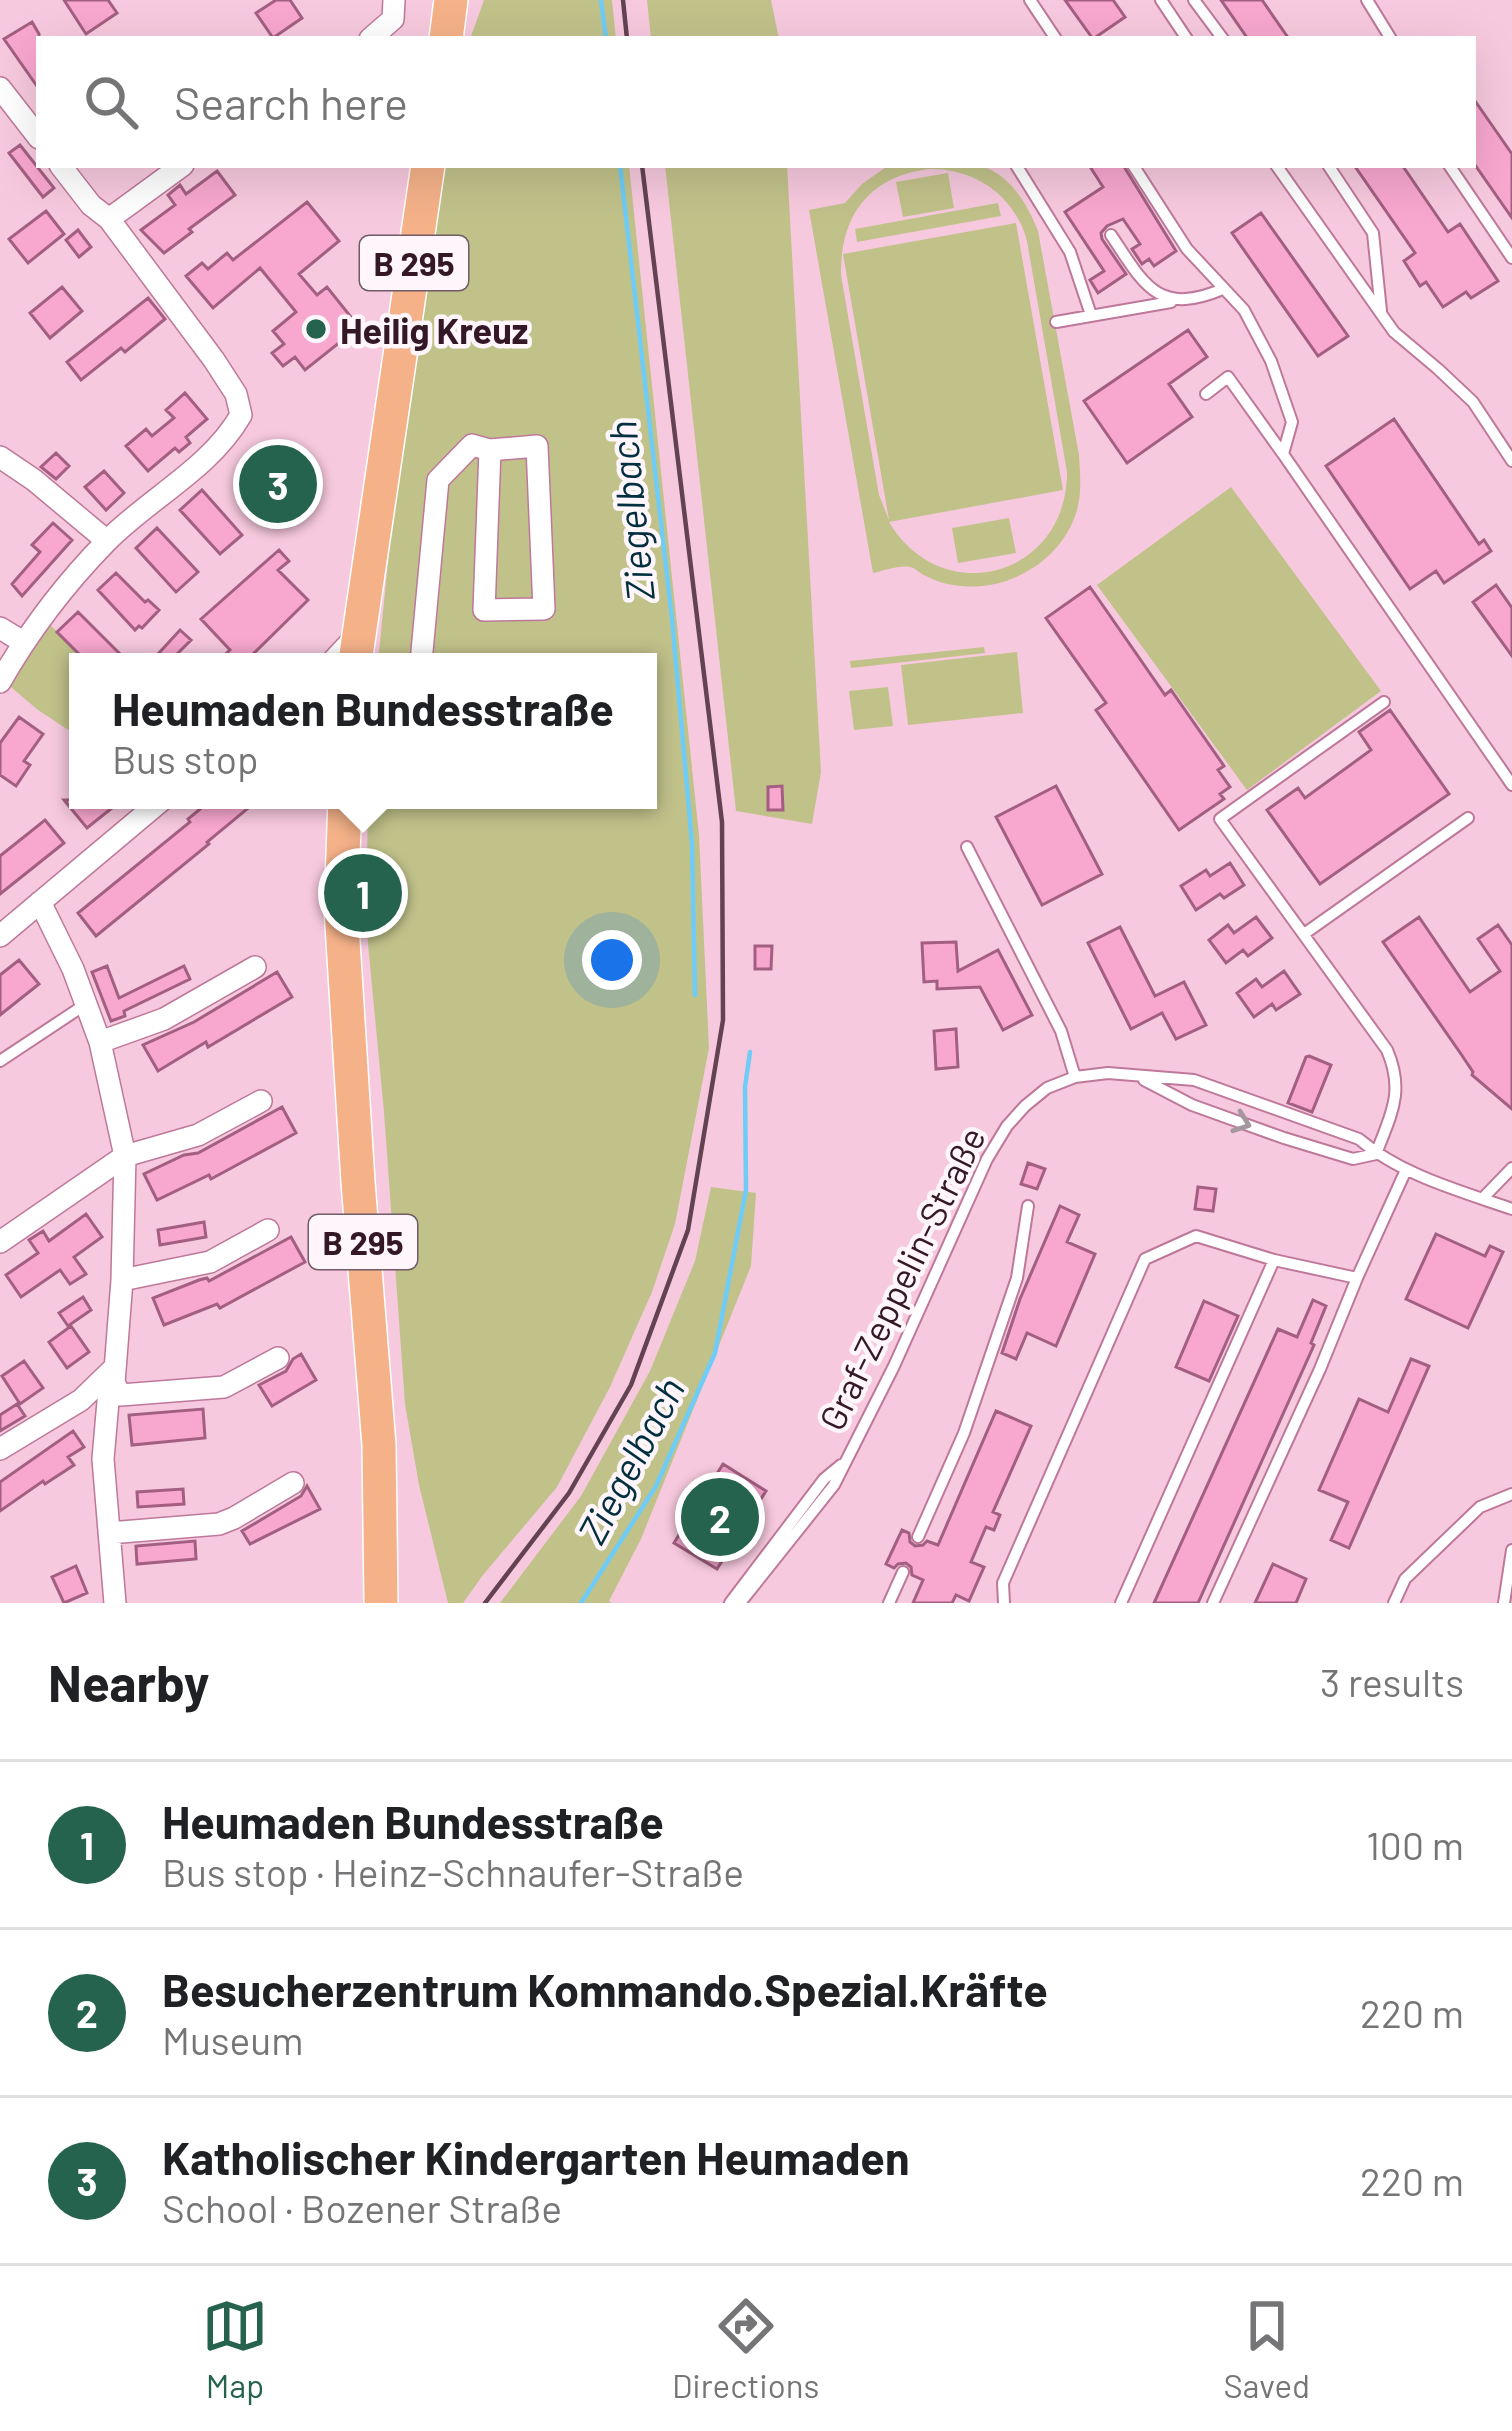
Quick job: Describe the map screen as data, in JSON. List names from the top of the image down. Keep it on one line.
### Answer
{"streets":{"main road":["B 295"],"lane":["Graf-Zeppelin-Straße"]},"water":["Ziegelbach"],"places":["Heilig Kreuz"],"page":{"search":"Search here","pins":["3","1","2"],"popup":["Heumaden Bundesstraße","Bus stop"],"heading":["Nearby","3 results"],"list":[{"mark":"1","name":"Heumaden Bundesstraße","note":"Bus stop · Heinz-Schnaufer-Straße","value":"100 m"},{"mark":"2","name":"Besucherzentrum Kommando.Spezial.Kräfte","note":"Museum","value":"220 m"},{"mark":"3","name":"Katholischer Kindergarten Heumaden","note":"School · Bozener Straße","value":"220 m"}],"nav":["Map","Directions","Saved"]}}
